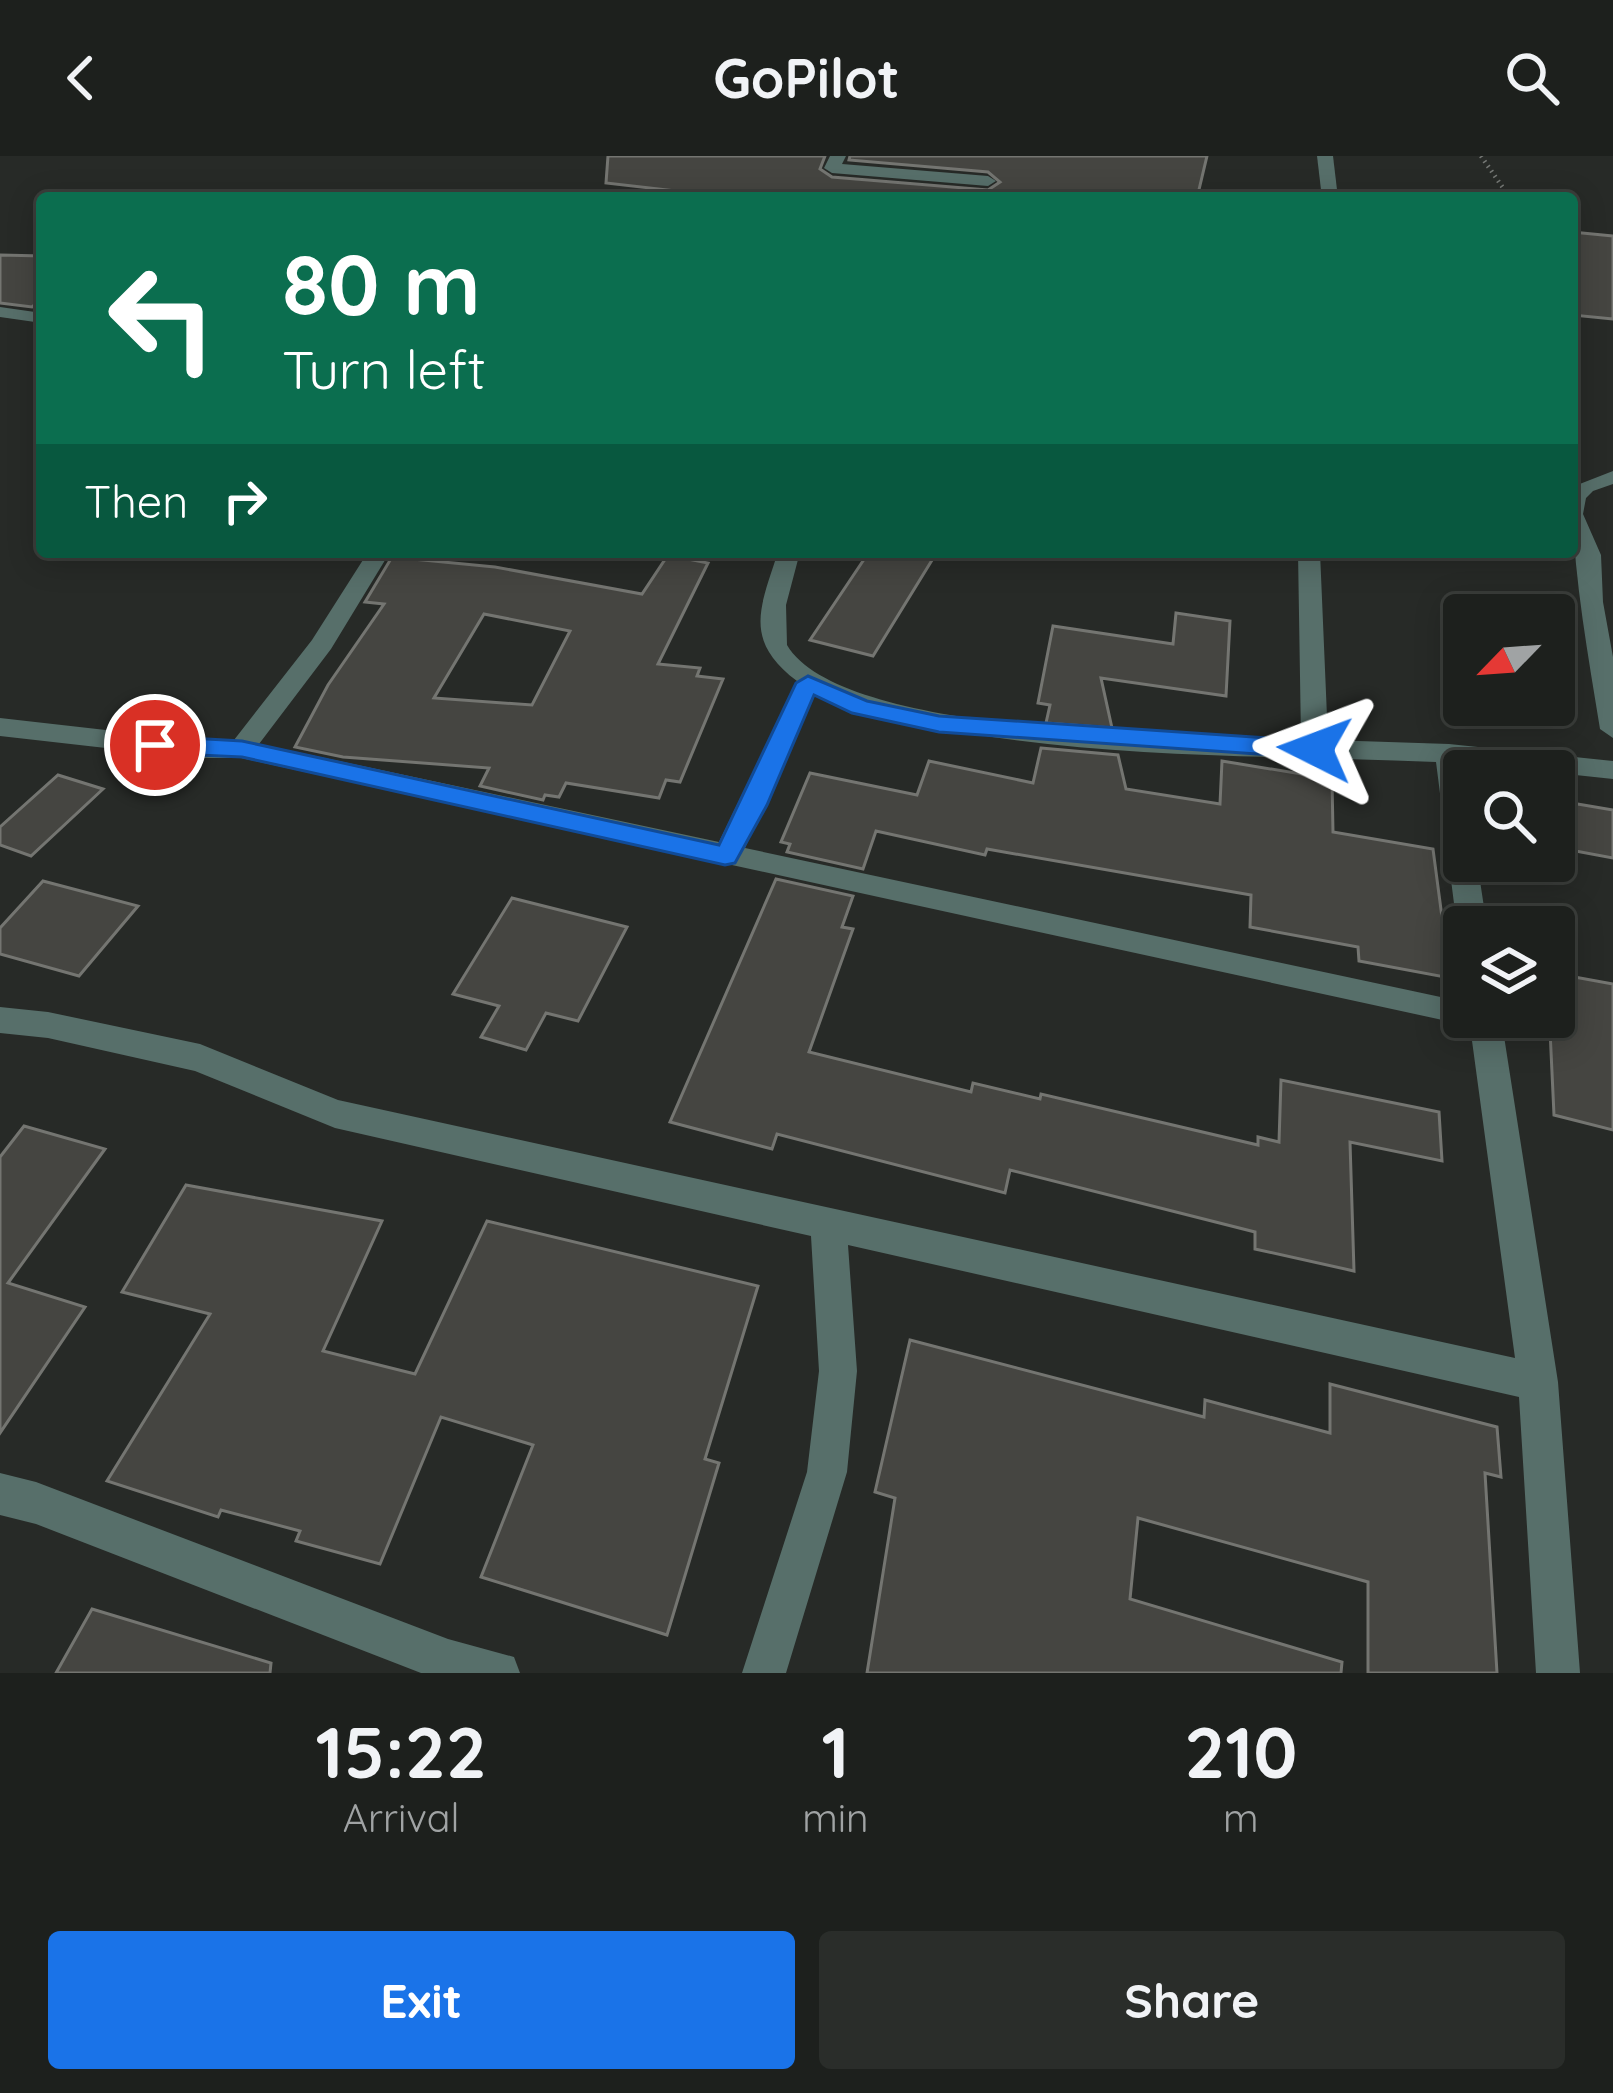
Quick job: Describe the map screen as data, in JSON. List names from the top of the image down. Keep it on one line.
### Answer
{"north":"bottom left","page":{"header":"GoPilot","turn":["80 m","Turn left"],"then":"Then","eta":["15:22","Arrival","1","min","210","m"],"buttons":["Exit","Share"]}}
